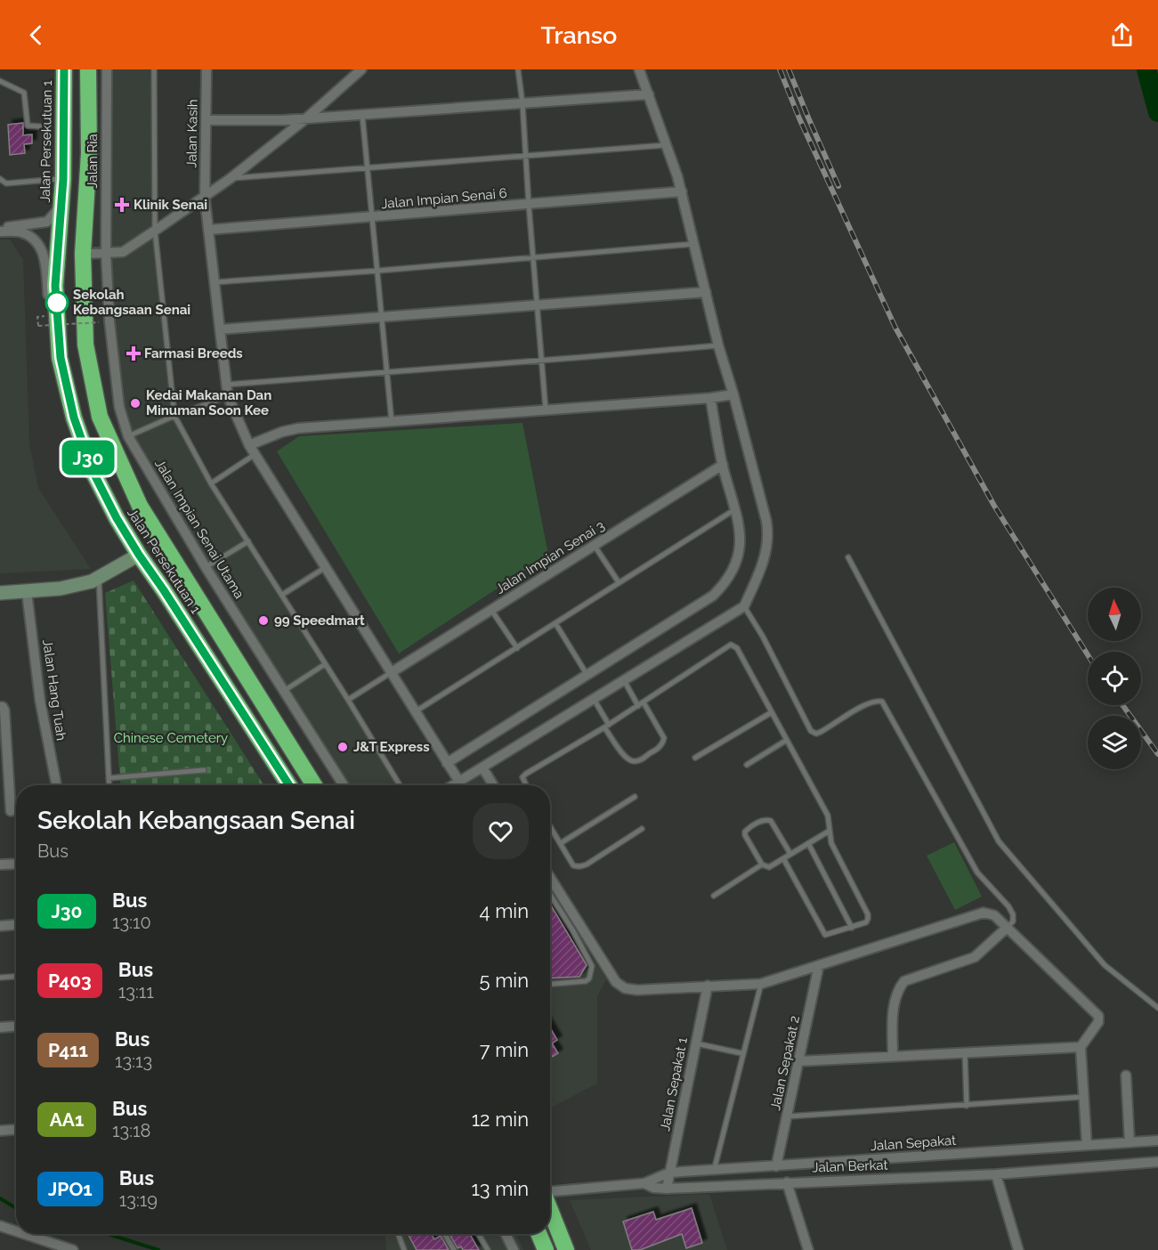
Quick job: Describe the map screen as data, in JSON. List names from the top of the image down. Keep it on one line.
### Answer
{"streets":{"highway":["Jalan Persekutuan 1"],"street":["Jalan Kasih","Jalan Ria","Jalan Impian Senai 6","Jalan Impian Senai Utama","Jalan Impian Senai 3","Jalan Hang Tuah","Jalan Sepakat 2","Jalan Sepakat 1","Jalan Sepakat","Jalan Berkat"]},"crossings":[["Jalan Kasih","Jalan Impian Senai 6"],["Jalan Kasih","Jalan Impian Senai 3"],["Jalan Ria","Jalan Impian Senai Utama"],["Jalan Sepakat 2","Jalan Sepakat"],["Jalan Sepakat 1","Jalan Sepakat"],["Jalan Sepakat 1","Jalan Berkat"]],"parks":["Chinese Cemetery"],"places":{"health":["Klinik Senai","Farmasi Breeds"],"other":["Sekolah Kebangsaan Senai","Kedai Makanan Dan Minuman Soon Kee","99 Speedmart","J&T Express"]},"lines":["bus line J30"],"north":"top","page":{"header":"Transo","on_map":"J30","heading":["Sekolah Kebangsaan Senai","Bus"],"list":[{"mark":"J30","name":"Bus","note":"13:10","value":"4 min"},{"mark":"P403","name":"Bus","note":"13:11","value":"5 min"},{"mark":"P411","name":"Bus","note":"13:13","value":"7 min"},{"mark":"AA1","name":"Bus","note":"13:18","value":"12 min"},{"mark":"JPO1","name":"Bus","note":"13:19","value":"13 min"}]}}
